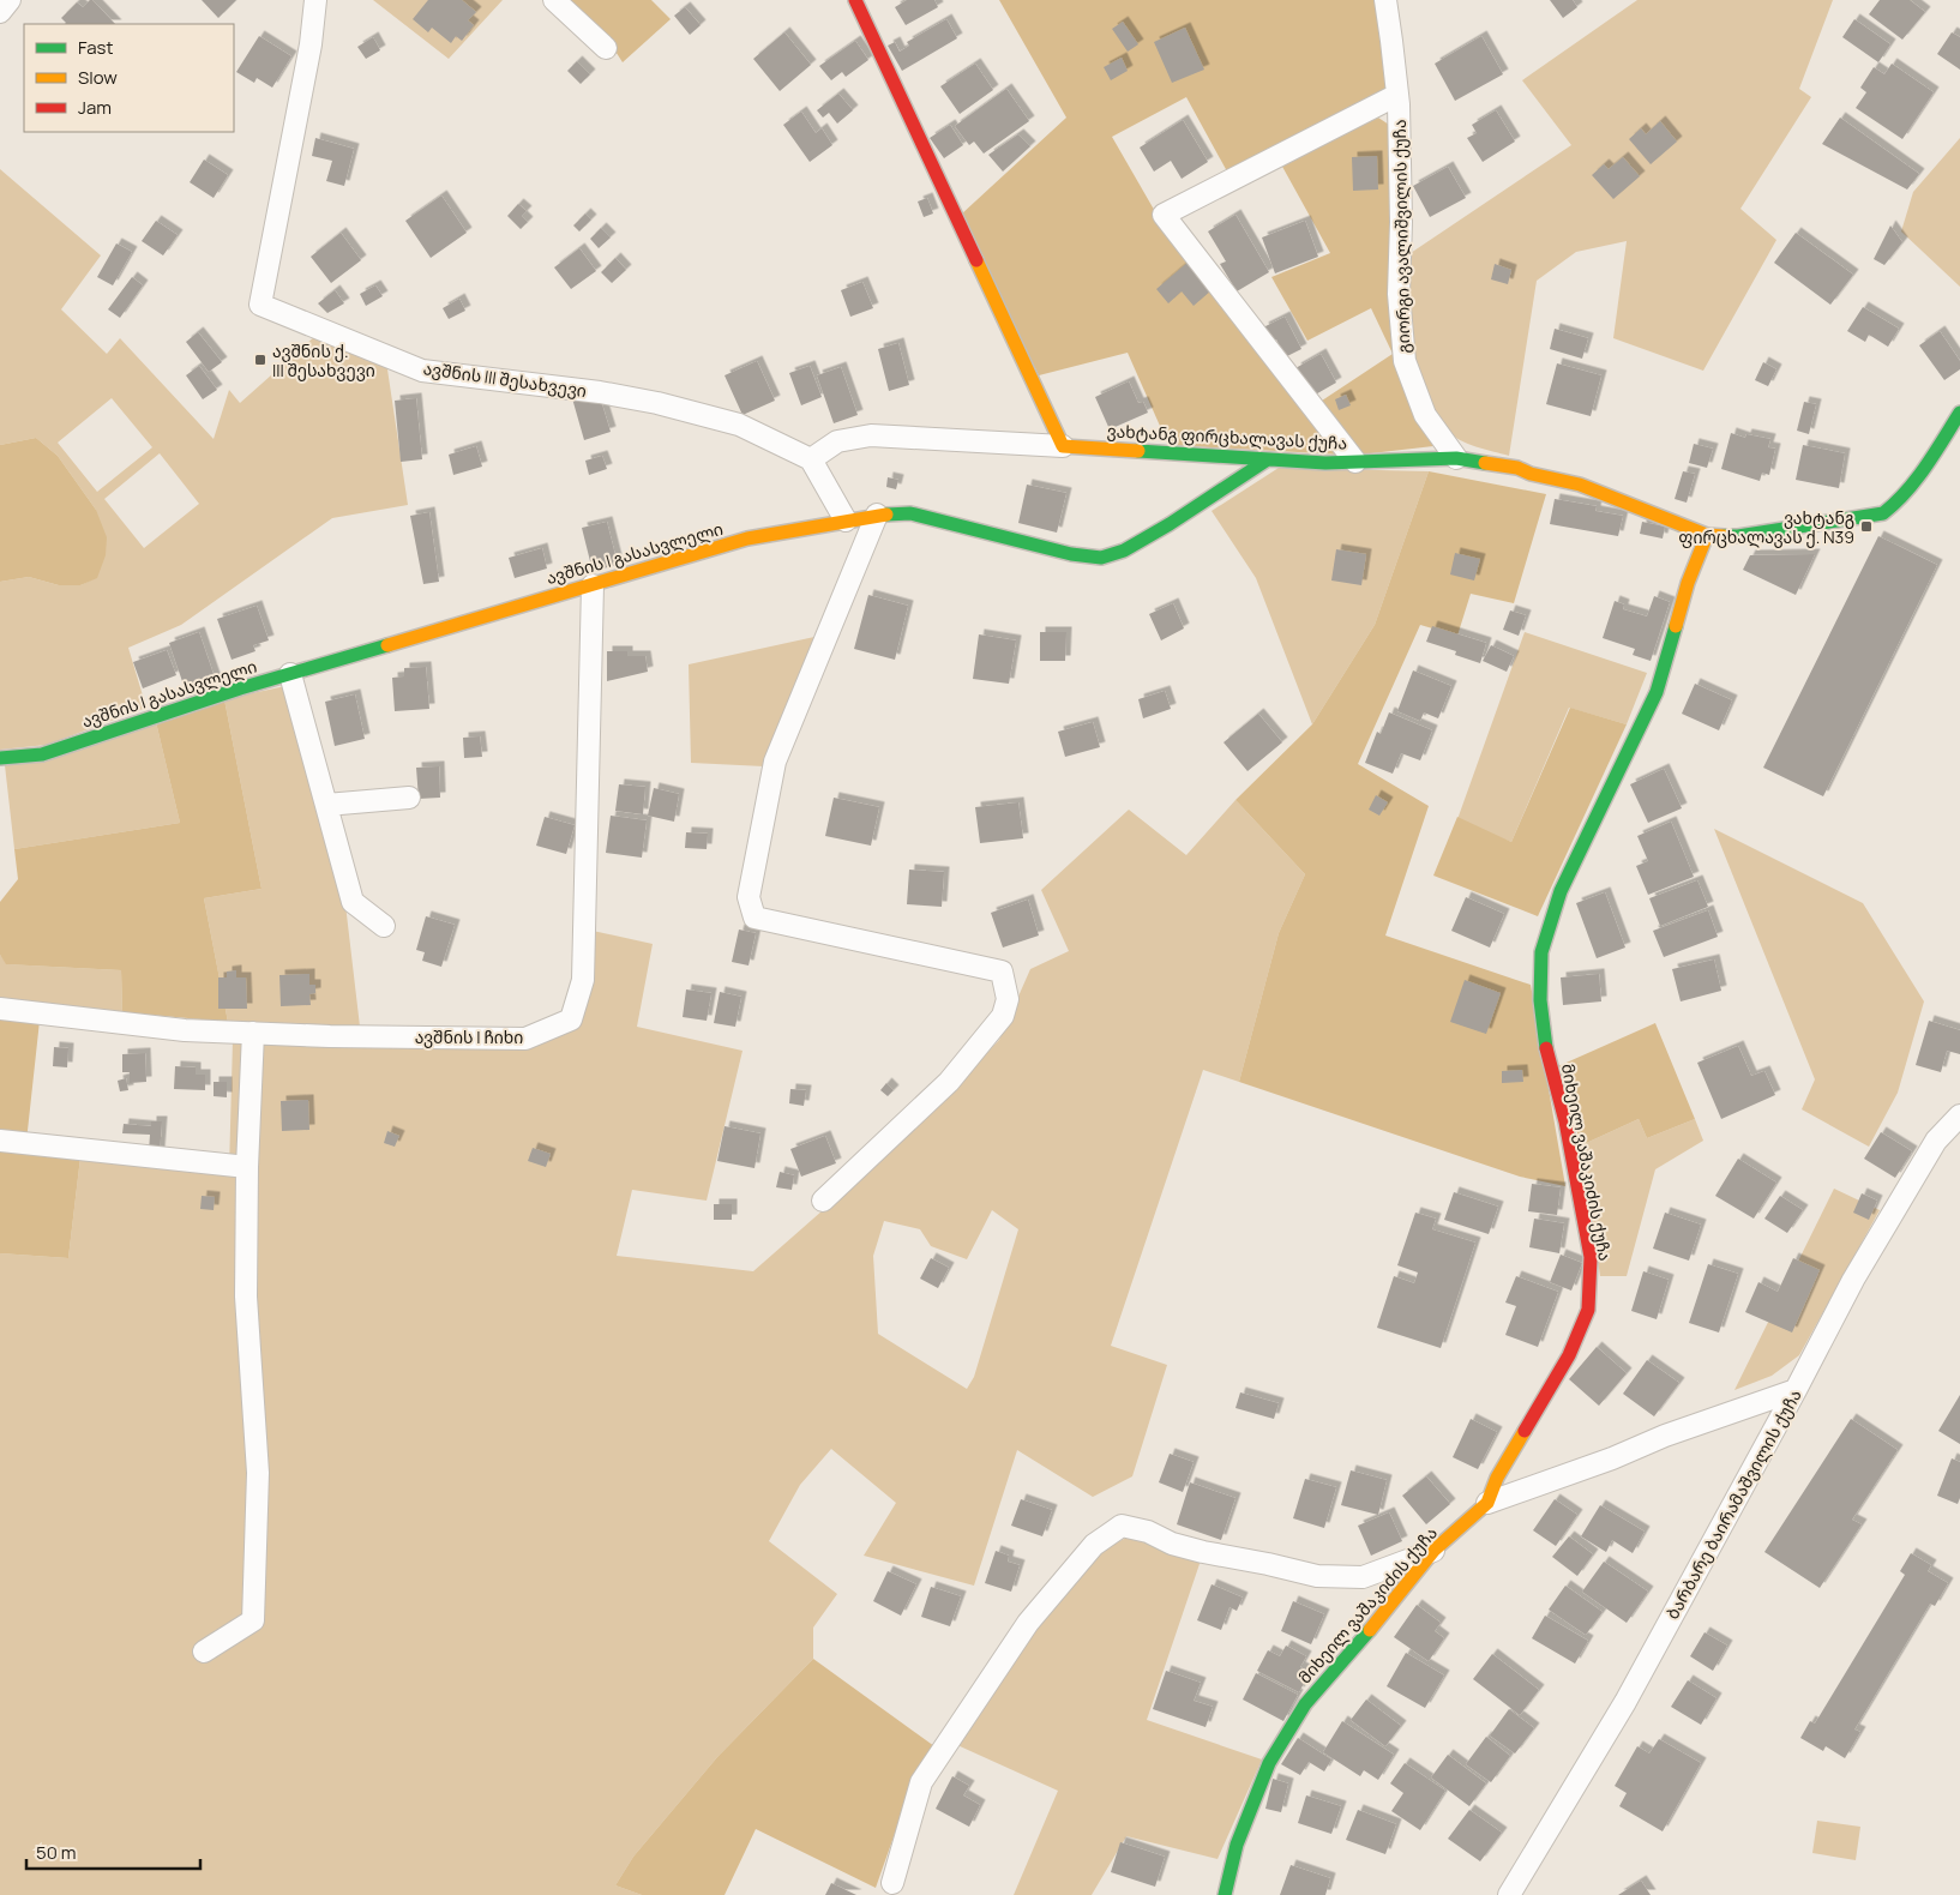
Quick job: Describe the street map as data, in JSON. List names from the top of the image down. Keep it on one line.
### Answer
{"streets":{"street":["გიორგი ავალიშვილის ქუჩა","ავშნის III შესახვევი","ვახტანგ ფირცხალავას ქუჩა","ავშნის I გასასვლელი","ავშნის I ჩიხი","მიხეილ ვაშაკიძის ქუჩა","ბარბარე ბაირამაშვილის ქუჩა"]},"crossings":[["გიორგი ავალიშვილის ქუჩა","ვახტანგ ფირცხალავას ქუჩა"],["ვახტანგ ფირცხალავას ქუჩა","ავშნის I გასასვლელი"],["ვახტანგ ფირცხალავას ქუჩა","მიხეილ ვაშაკიძის ქუჩა"],["ავშნის I გასასვლელი","ავშნის I ჩიხი"]],"places":{"transit":["ავშნის ქ. III შესახვევი","ვახტანგ ფირცხალავას ქ. N39"]},"legend":["Fast","Slow","Jam"],"scale_bar":"50 m"}
